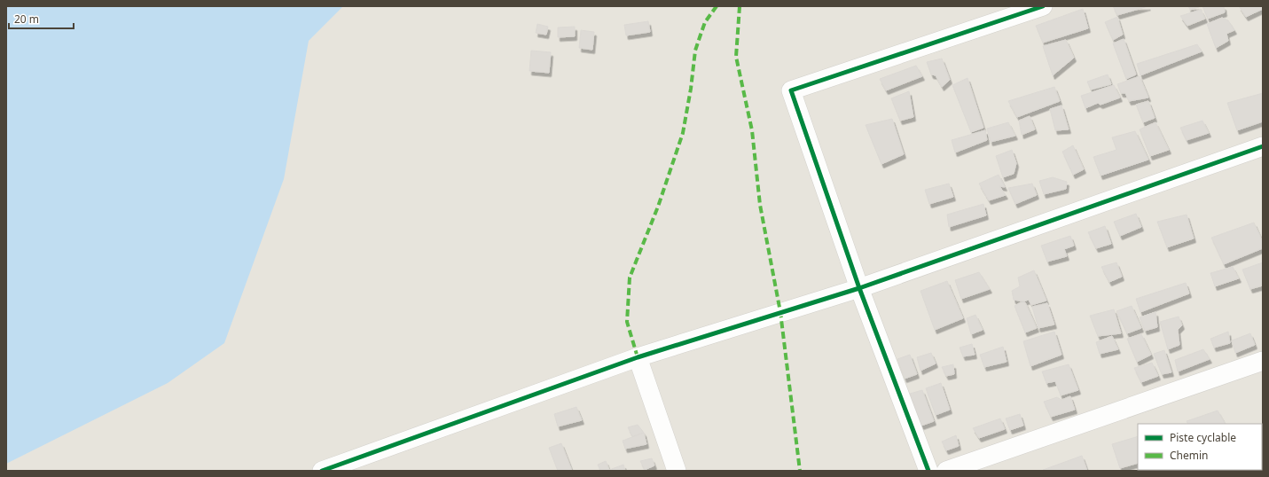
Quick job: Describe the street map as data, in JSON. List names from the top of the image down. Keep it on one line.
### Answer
{"legend":["Piste cyclable","Chemin"],"scale_bar":"20 m"}
